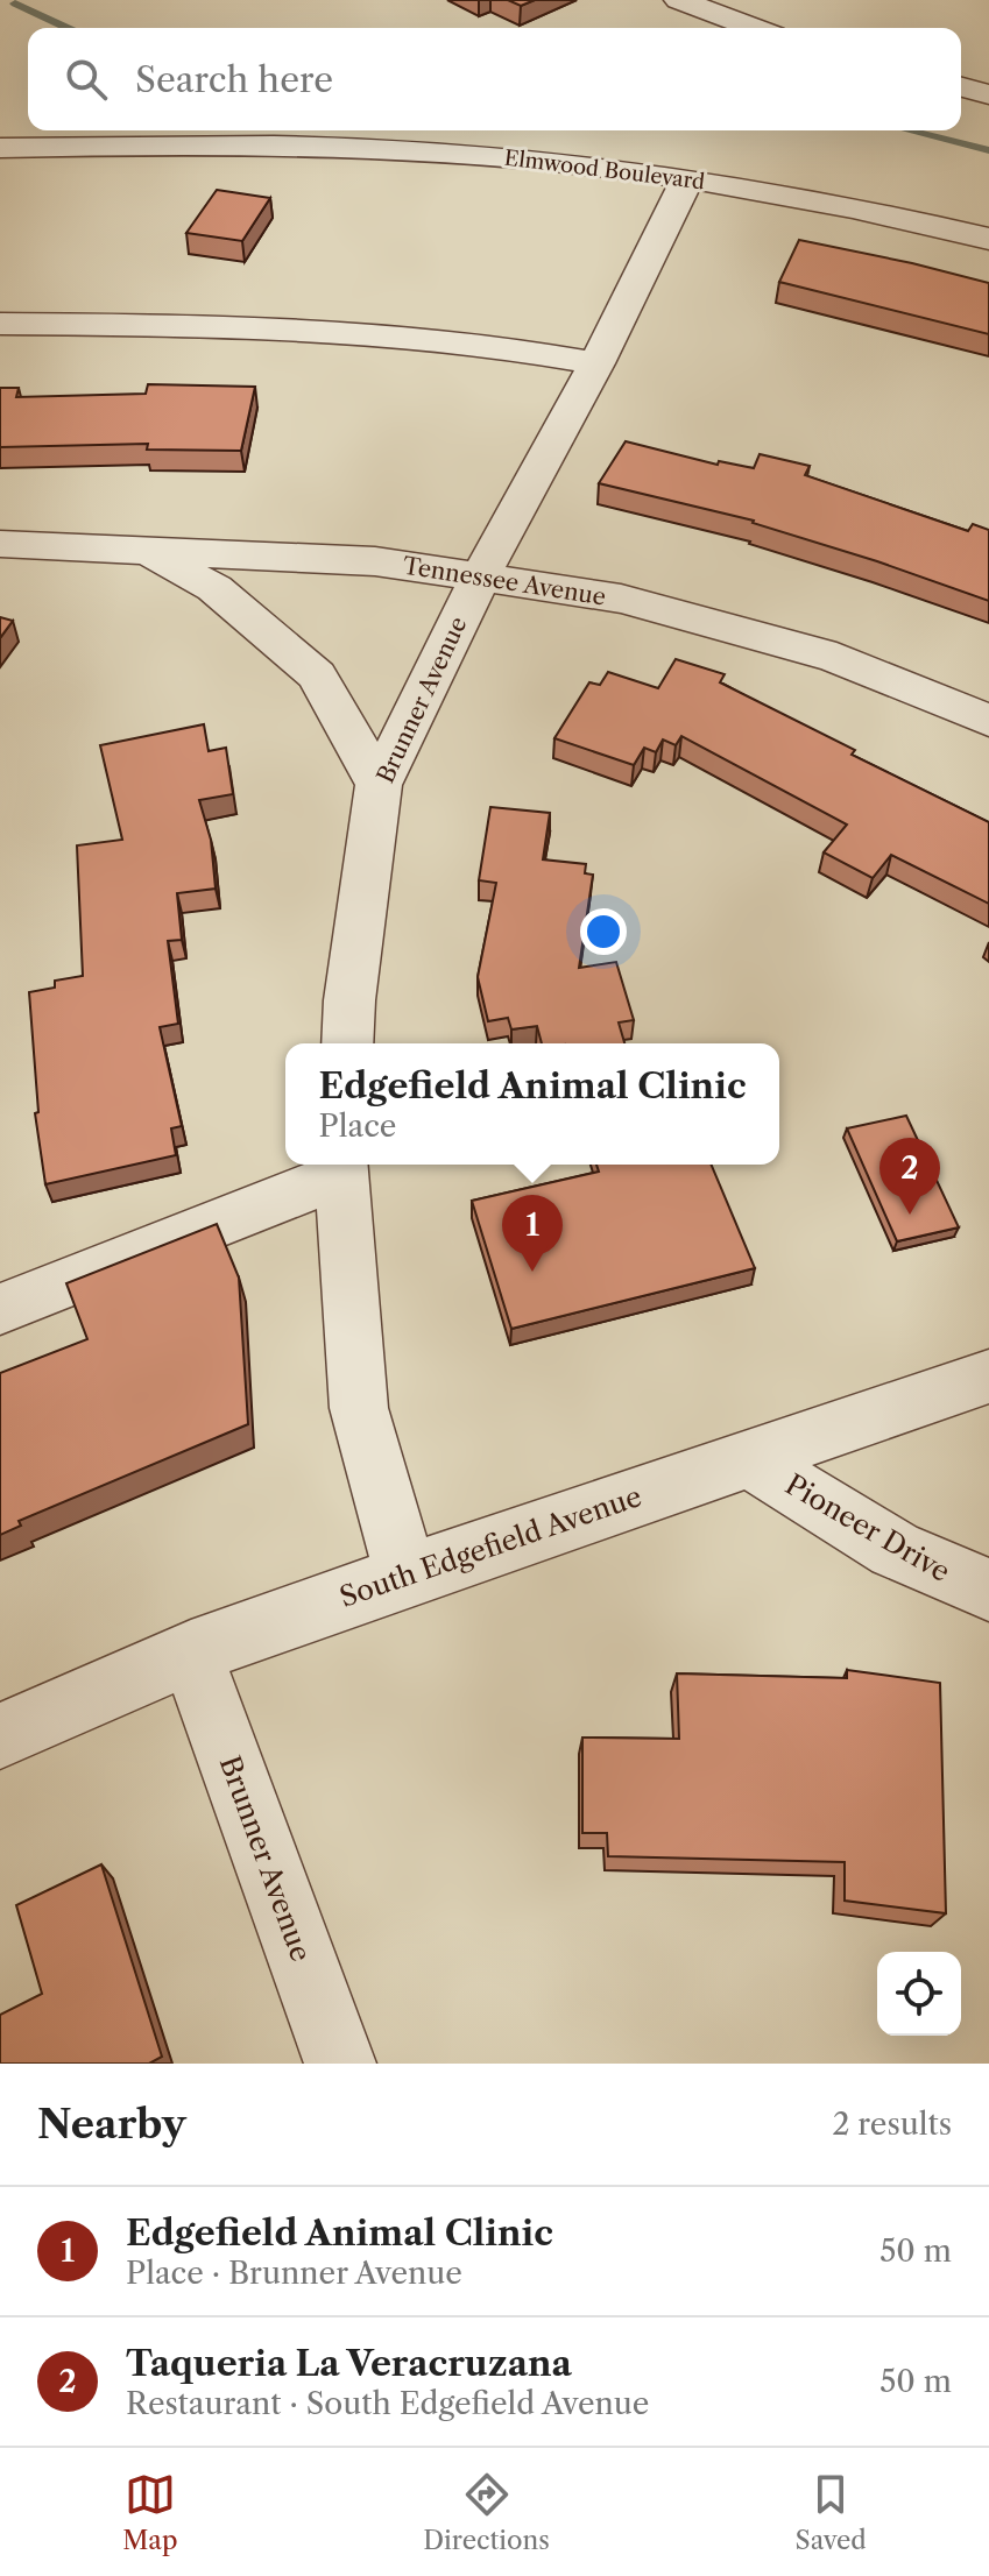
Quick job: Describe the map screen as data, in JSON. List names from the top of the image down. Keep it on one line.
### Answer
{"streets":{"street":["Elmwood Boulevard","Tennessee Avenue","Brunner Avenue","Pioneer Drive","South Edgefield Avenue"]},"crossings":[["Elmwood Boulevard","Brunner Avenue"],["Tennessee Avenue","Brunner Avenue"],["Brunner Avenue","South Edgefield Avenue"],["Pioneer Drive","South Edgefield Avenue"]],"page":{"search":"Search here","popup":["Edgefield Animal Clinic","Place"],"pins":["2","1"],"heading":["Nearby","2 results"],"list":[{"mark":"1","name":"Edgefield Animal Clinic","note":"Place · Brunner Avenue","value":"50 m"},{"mark":"2","name":"Taqueria La Veracruzana","note":"Restaurant · South Edgefield Avenue","value":"50 m"}],"nav":["Map","Directions","Saved"]}}
